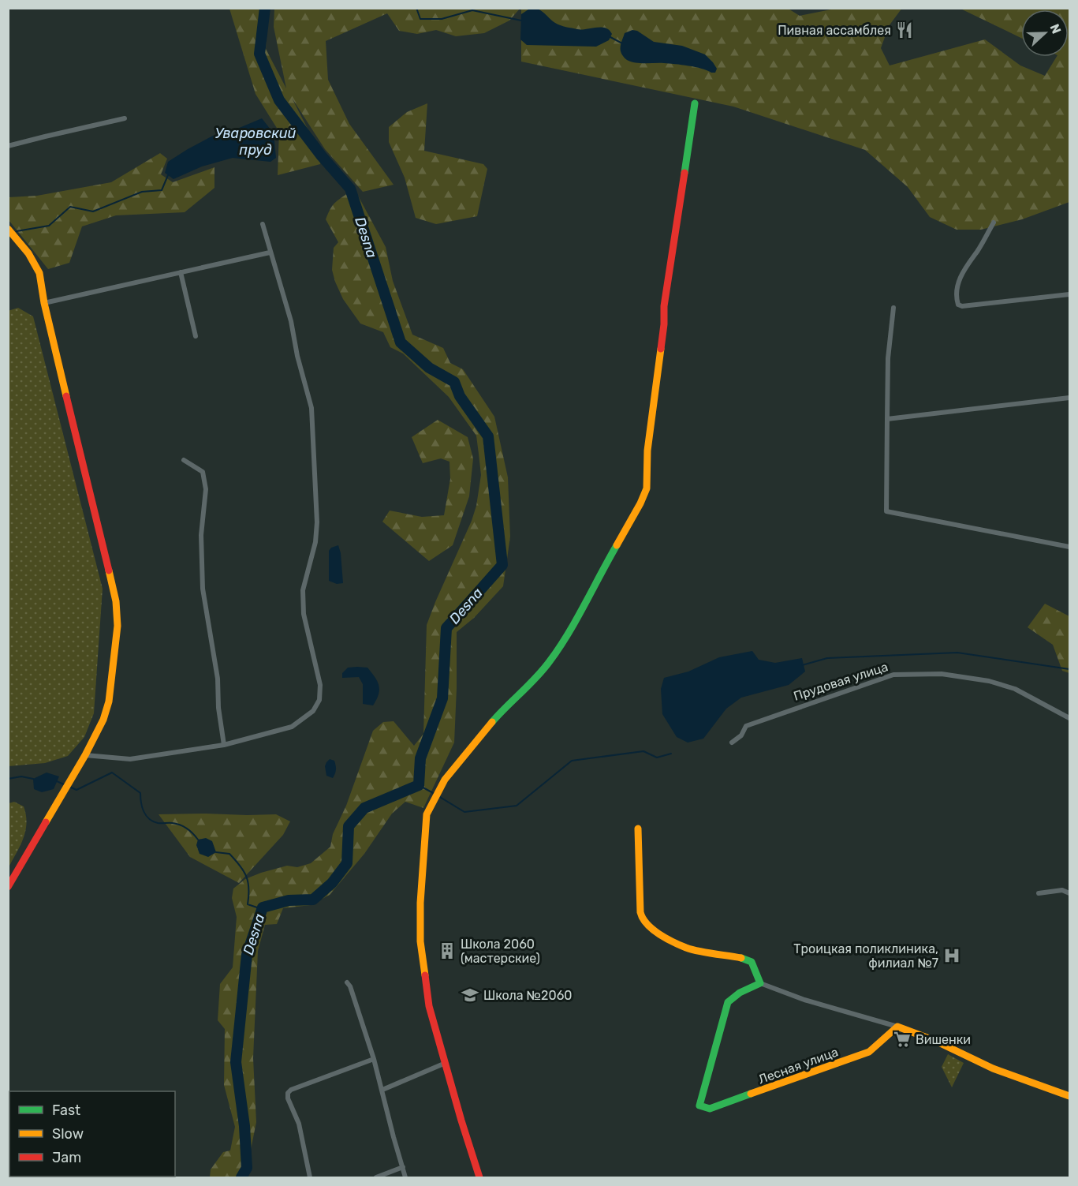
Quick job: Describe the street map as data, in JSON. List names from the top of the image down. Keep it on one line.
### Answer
{"streets":{"street":["Прудовая улица","Лесная улица"]},"water":["Уваровский пруд","Desna"],"places":{"restaurant":["Пивная ассамблея"],"building":["Школа 2060 (мастерские)"],"hospital":["Троицкая поликлиника, филиал №7"],"school or university":["Школа №2060"],"supermarket":["Вишенки"]},"legend":["Fast","Slow","Jam"],"north":"right"}
